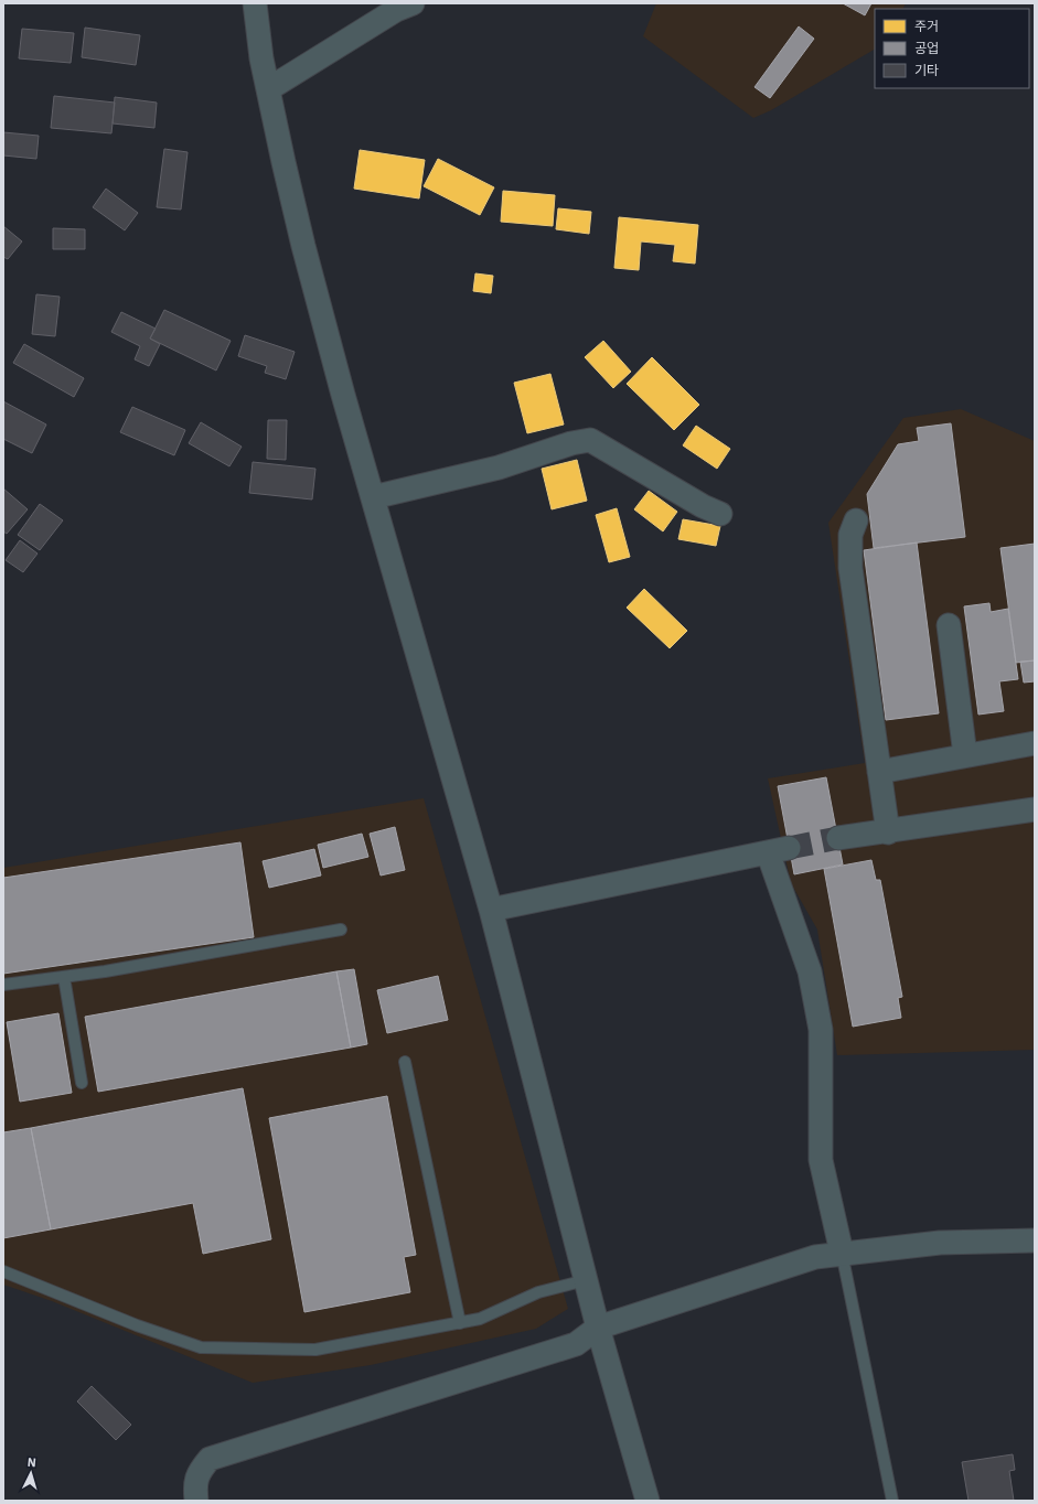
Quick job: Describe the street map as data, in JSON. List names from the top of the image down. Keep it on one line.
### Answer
{"legend":["주거","공업","기타"],"north":"top"}
